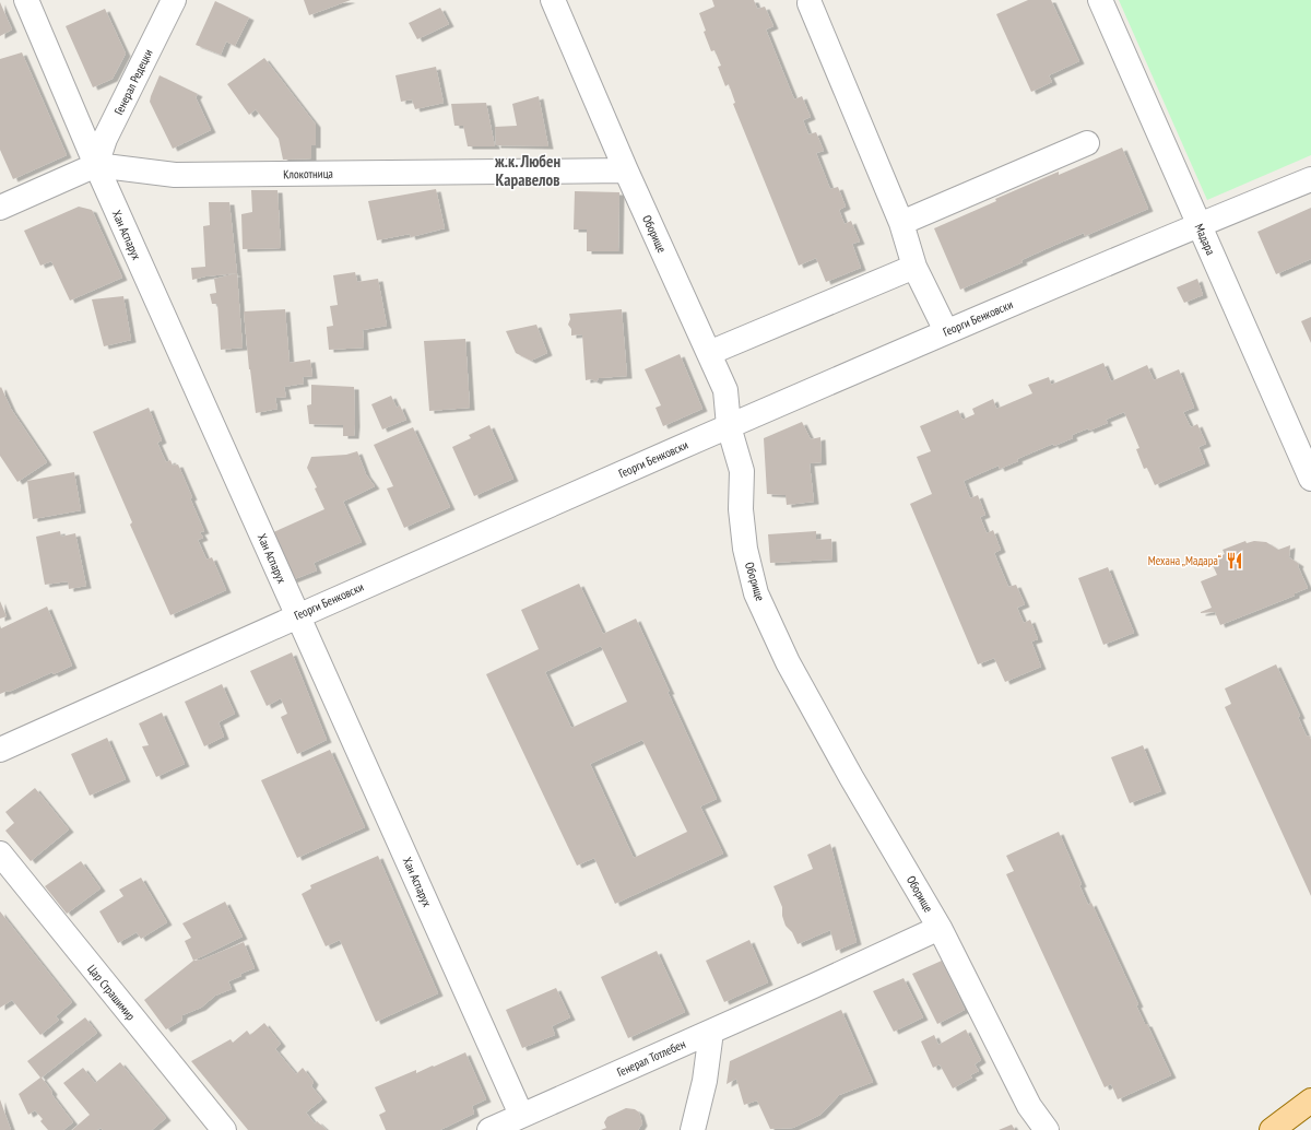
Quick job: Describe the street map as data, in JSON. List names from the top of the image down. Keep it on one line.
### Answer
{"streets":{"street":["Генерал Редецки","Клокотница","Оборище","Хан Аспарух","Мадара","Георги Бенковски","Цар Страшимир","Генерал Тотлебен"]},"crossings":[["Генерал Редецки","Клокотница"],["Генерал Редецки","Хан Аспарух"],["Клокотница","Оборище"],["Клокотница","Хан Аспарух"],["Оборище","Георги Бенковски"],["Оборище","Генерал Тотлебен"],["Хан Аспарух","Георги Бенковски"],["Хан Аспарух","Генерал Тотлебен"],["Мадара","Георги Бенковски"]],"districts":["ж.к. Любен Каравелов"],"places":{"restaurant":["Механа „Мадара“"]}}
